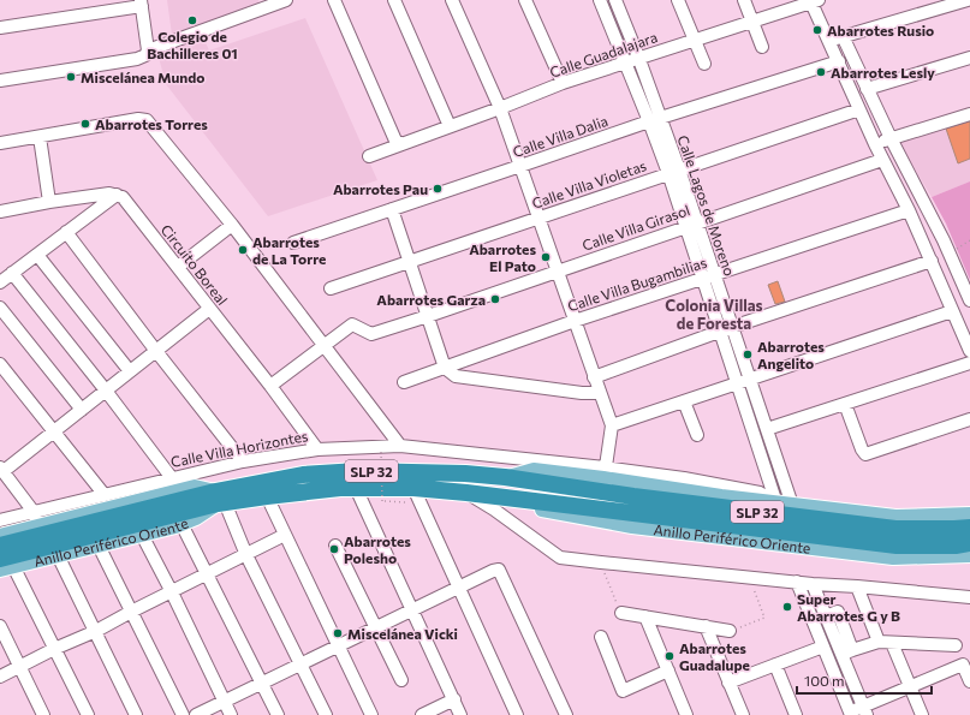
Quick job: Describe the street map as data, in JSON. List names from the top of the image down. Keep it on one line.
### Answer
{"streets":{"highway":["SLP 32","Anillo Periférico Oriente"],"street":["Calle Guadalajara","Calle Villa Dalia","Calle Villa Violetas","Calle Lagos de Moreno","Calle Villa Girasol","Circuito Boreal","Calle Villa Bugambilias","Calle Villa Horizontes"]},"crossings":[["Calle Guadalajara","Calle Lagos de Moreno"],["Calle Villa Dalia","Calle Lagos de Moreno"],["Calle Villa Violetas","Calle Lagos de Moreno"],["Calle Lagos de Moreno","Calle Villa Girasol"],["Calle Lagos de Moreno","Calle Villa Bugambilias"],["Calle Lagos de Moreno","Calle Villa Horizontes"],["Calle Lagos de Moreno","Anillo Periférico Oriente"],["Circuito Boreal","Calle Villa Horizontes"],["Calle Villa Horizontes","Anillo Periférico Oriente"]],"districts":["Colonia Villas de Foresta"],"places":["Colegio de Bachilleres 01","Abarrotes Rusio","Abarrotes Lesly","Miscelánea Mundo","Abarrotes Torres","Abarrotes Pau","Abarrotes de La Torre","Abarrotes El Pato","Abarrotes Garza","Abarrotes Angelito","Abarrotes Polesho","Super Abarrotes G y B","Miscelánea Vicki","Abarrotes Guadalupe"],"scale_bar":"100 m"}
